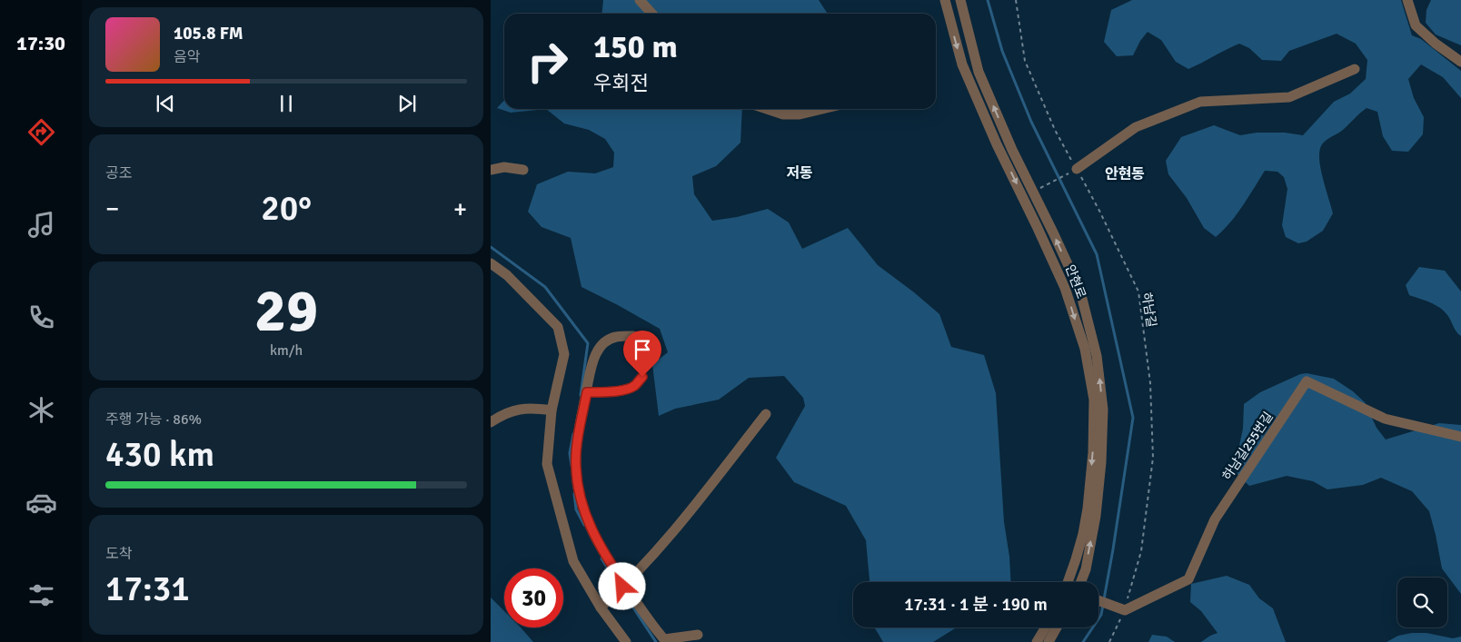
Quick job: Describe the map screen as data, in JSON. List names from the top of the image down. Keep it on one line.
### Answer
{"streets":{"street":["안현로","하남길255번길"],"path":["하남길"]},"crossings":[["하남길","하남길255번길"]],"districts":["저동","안현동"],"page":{"tabs":"17:30","turn":["150 m","우회전"],"song":["105.8 FM","음악"],"tile":["공조",["29","km/h"],["주행 가능 · 86%","430 km"],["도착","17:31"]],"heat":["−","20°","+"],"limit":"30","trip":"17:31 · 1 분 · 190 m"}}
